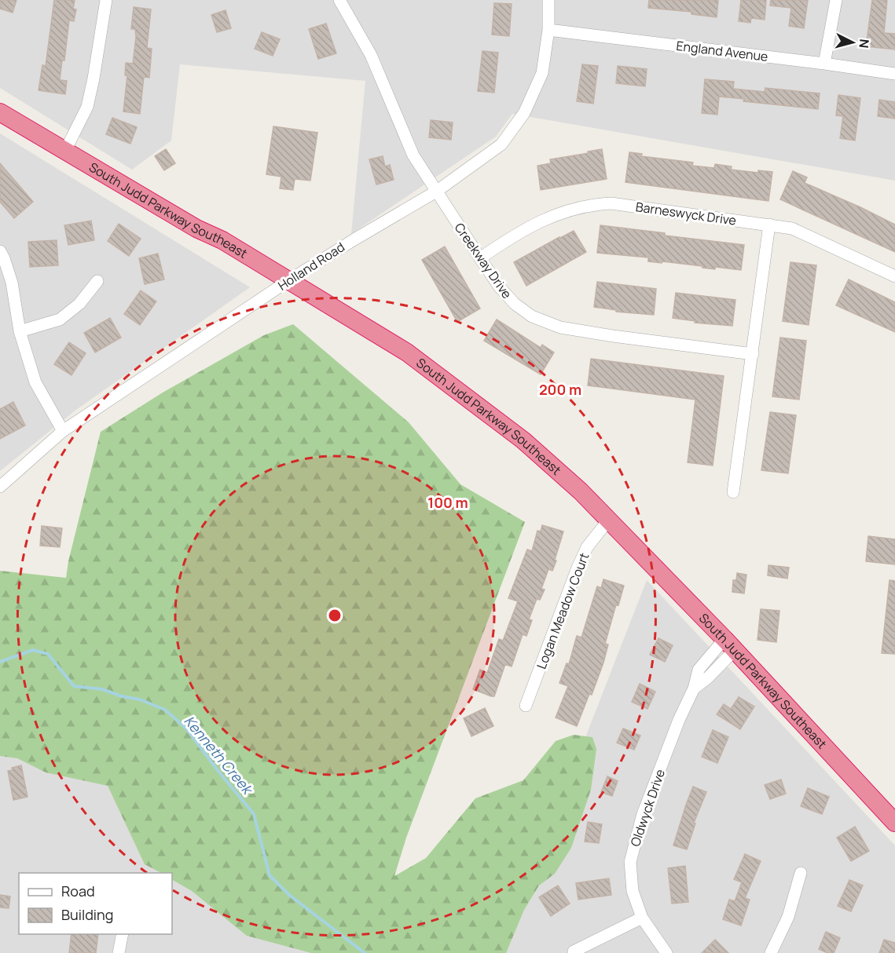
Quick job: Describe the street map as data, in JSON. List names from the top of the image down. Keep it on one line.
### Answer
{"streets":{"highway":["South Judd Parkway Southeast"],"street":["England Avenue","Barneswyck Drive","Creekway Drive","Holland Road","Logan Meadow Court","Oldwyck Drive"]},"crossings":[["England Avenue","Holland Road"],["South Judd Parkway Southeast","Holland Road"],["South Judd Parkway Southeast","Logan Meadow Court"],["South Judd Parkway Southeast","Oldwyck Drive"],["Barneswyck Drive","Creekway Drive"],["Creekway Drive","Holland Road"]],"water":["Kenneth Creek"],"legend":["Road","Building"],"north":"right","rings":["200 m","100 m"]}
